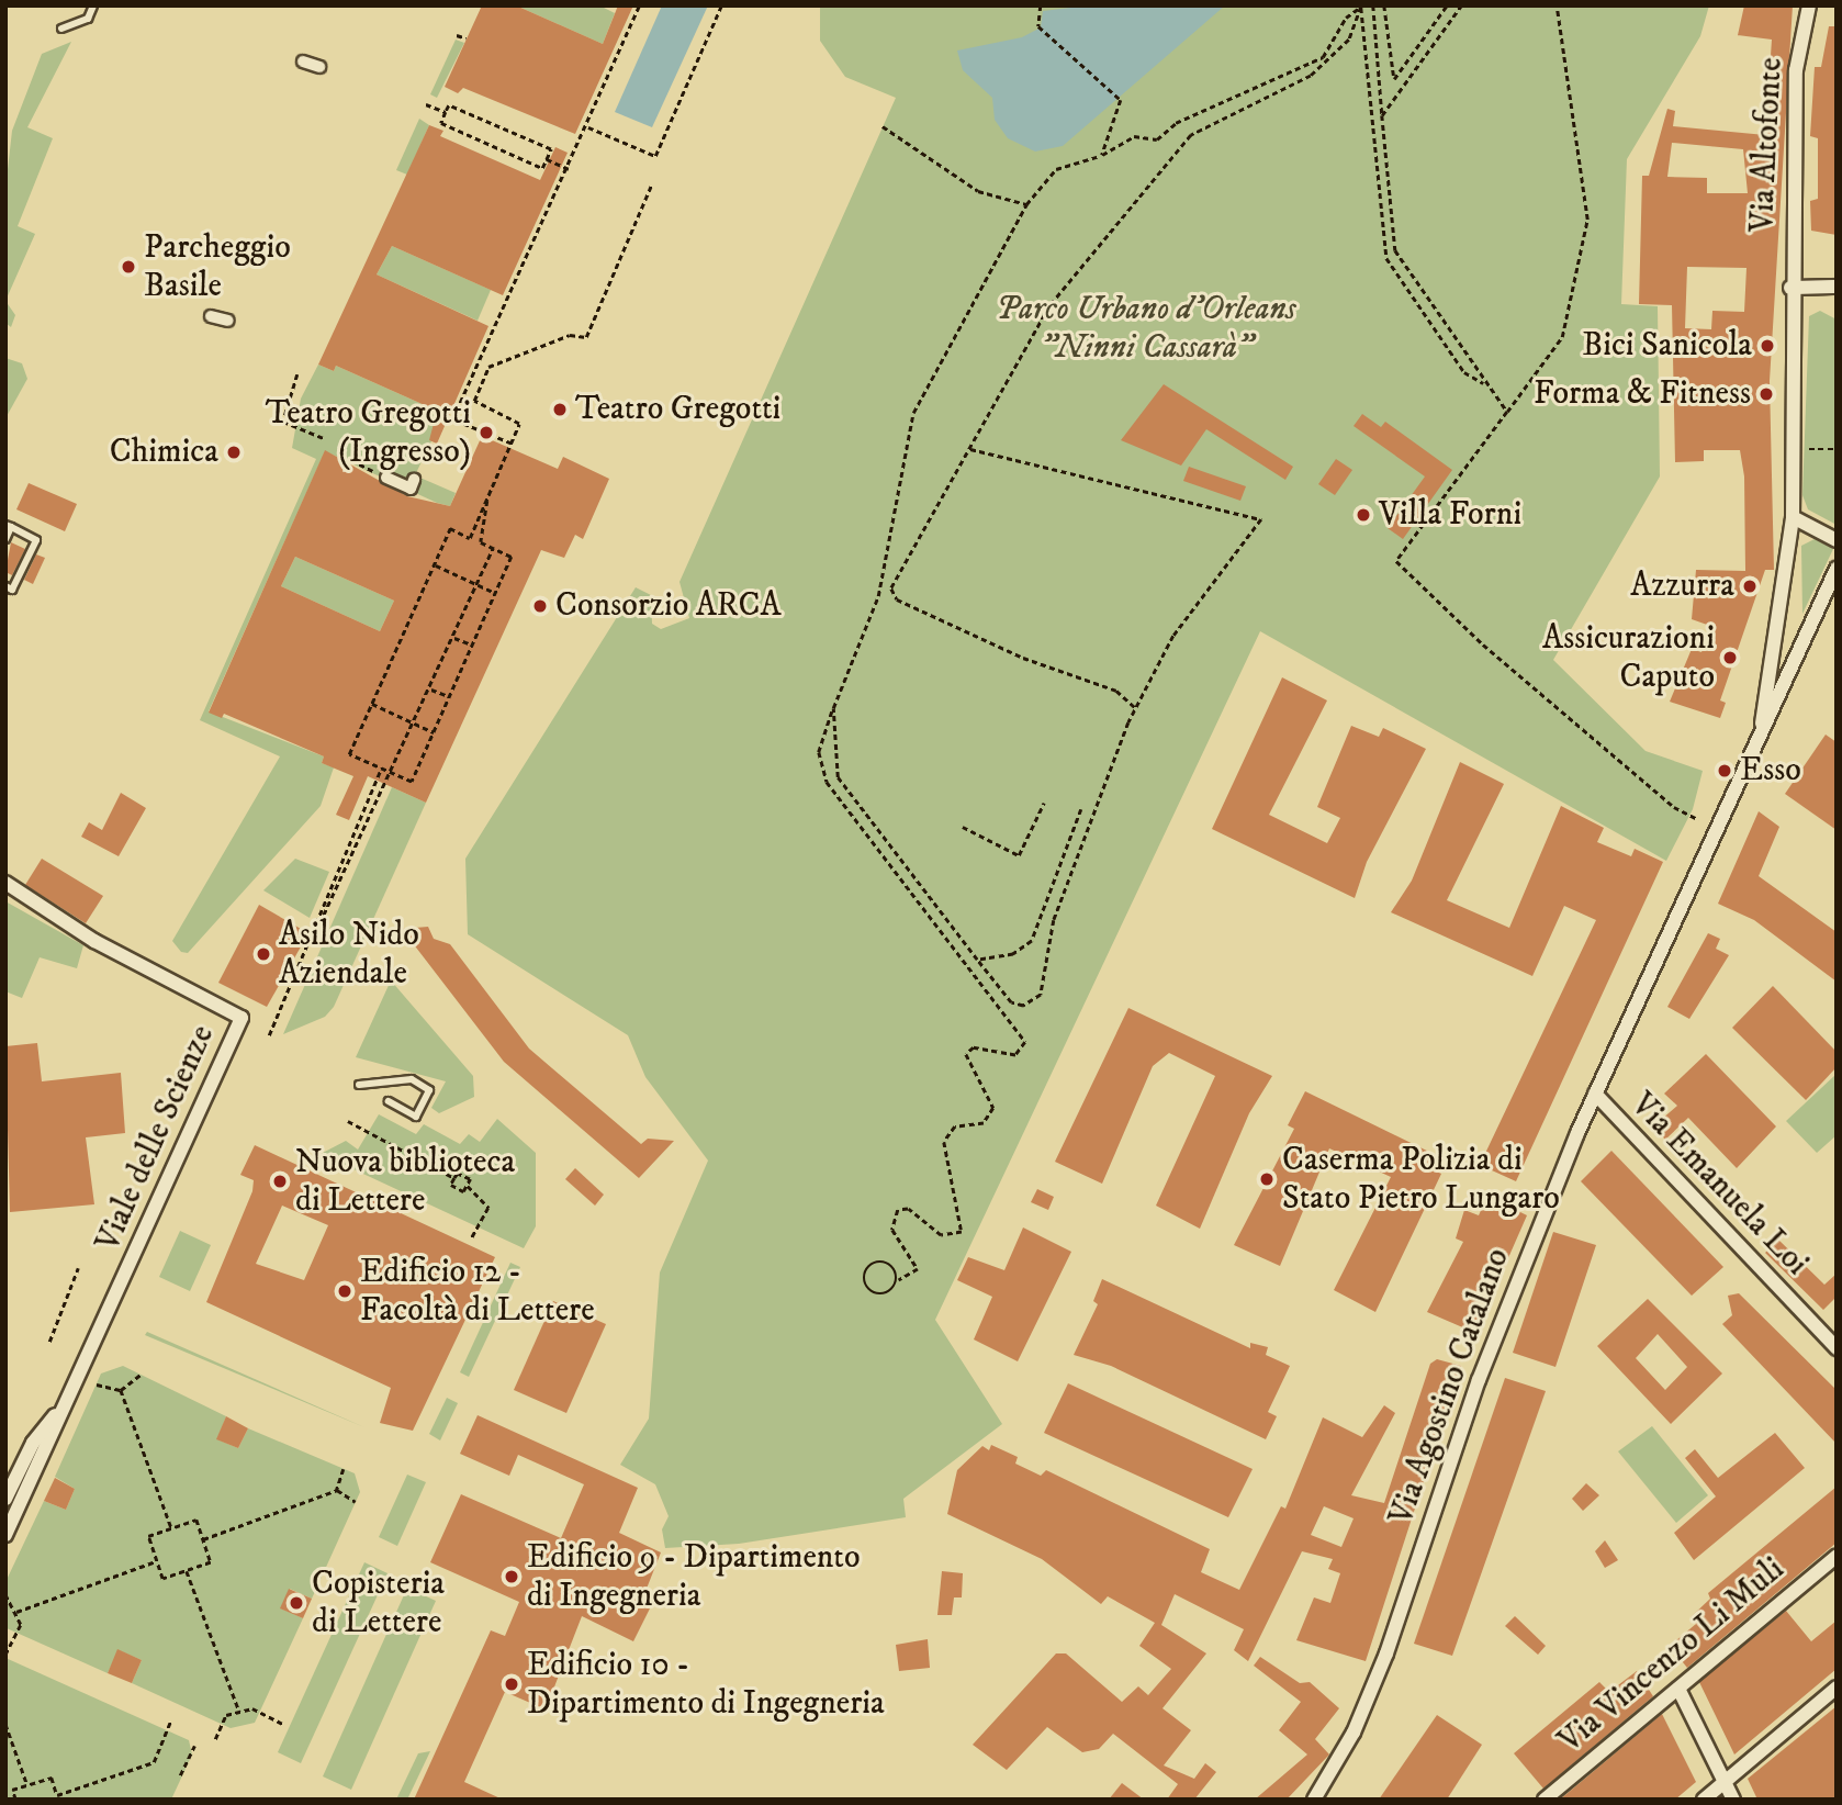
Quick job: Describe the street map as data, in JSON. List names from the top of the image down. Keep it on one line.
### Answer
{"streets":{"street":["Via Altofonte","Viale delle Scienze","Via Emanuela Loi","Via Agostino Catalano","Via Vincenzo Li Muli"]},"crossings":[["Via Altofonte","Via Agostino Catalano"],["Via Emanuela Loi","Via Agostino Catalano"]],"parks":["Parco Urbano d'Orleans \"Ninni Cassarà\""],"places":["Parcheggio Basile","Bici Sanicola","Forma & Fitness","Teatro Gregotti","Teatro Gregotti (Ingresso)","Chimica","Villa Forni","Azzurra","Consorzio ARCA","Assicurazioni Caputo","Esso","Asilo Nido Aziendale","Caserma Polizia di Stato Pietro Lungaro","Nuova biblioteca di Lettere","Edificio 12 - Facoltà di Lettere","Edificio 9 - Dipartimento di Ingegneria","Copisteria di Lettere","Edificio 10 - Dipartimento di Ingegneria"]}
